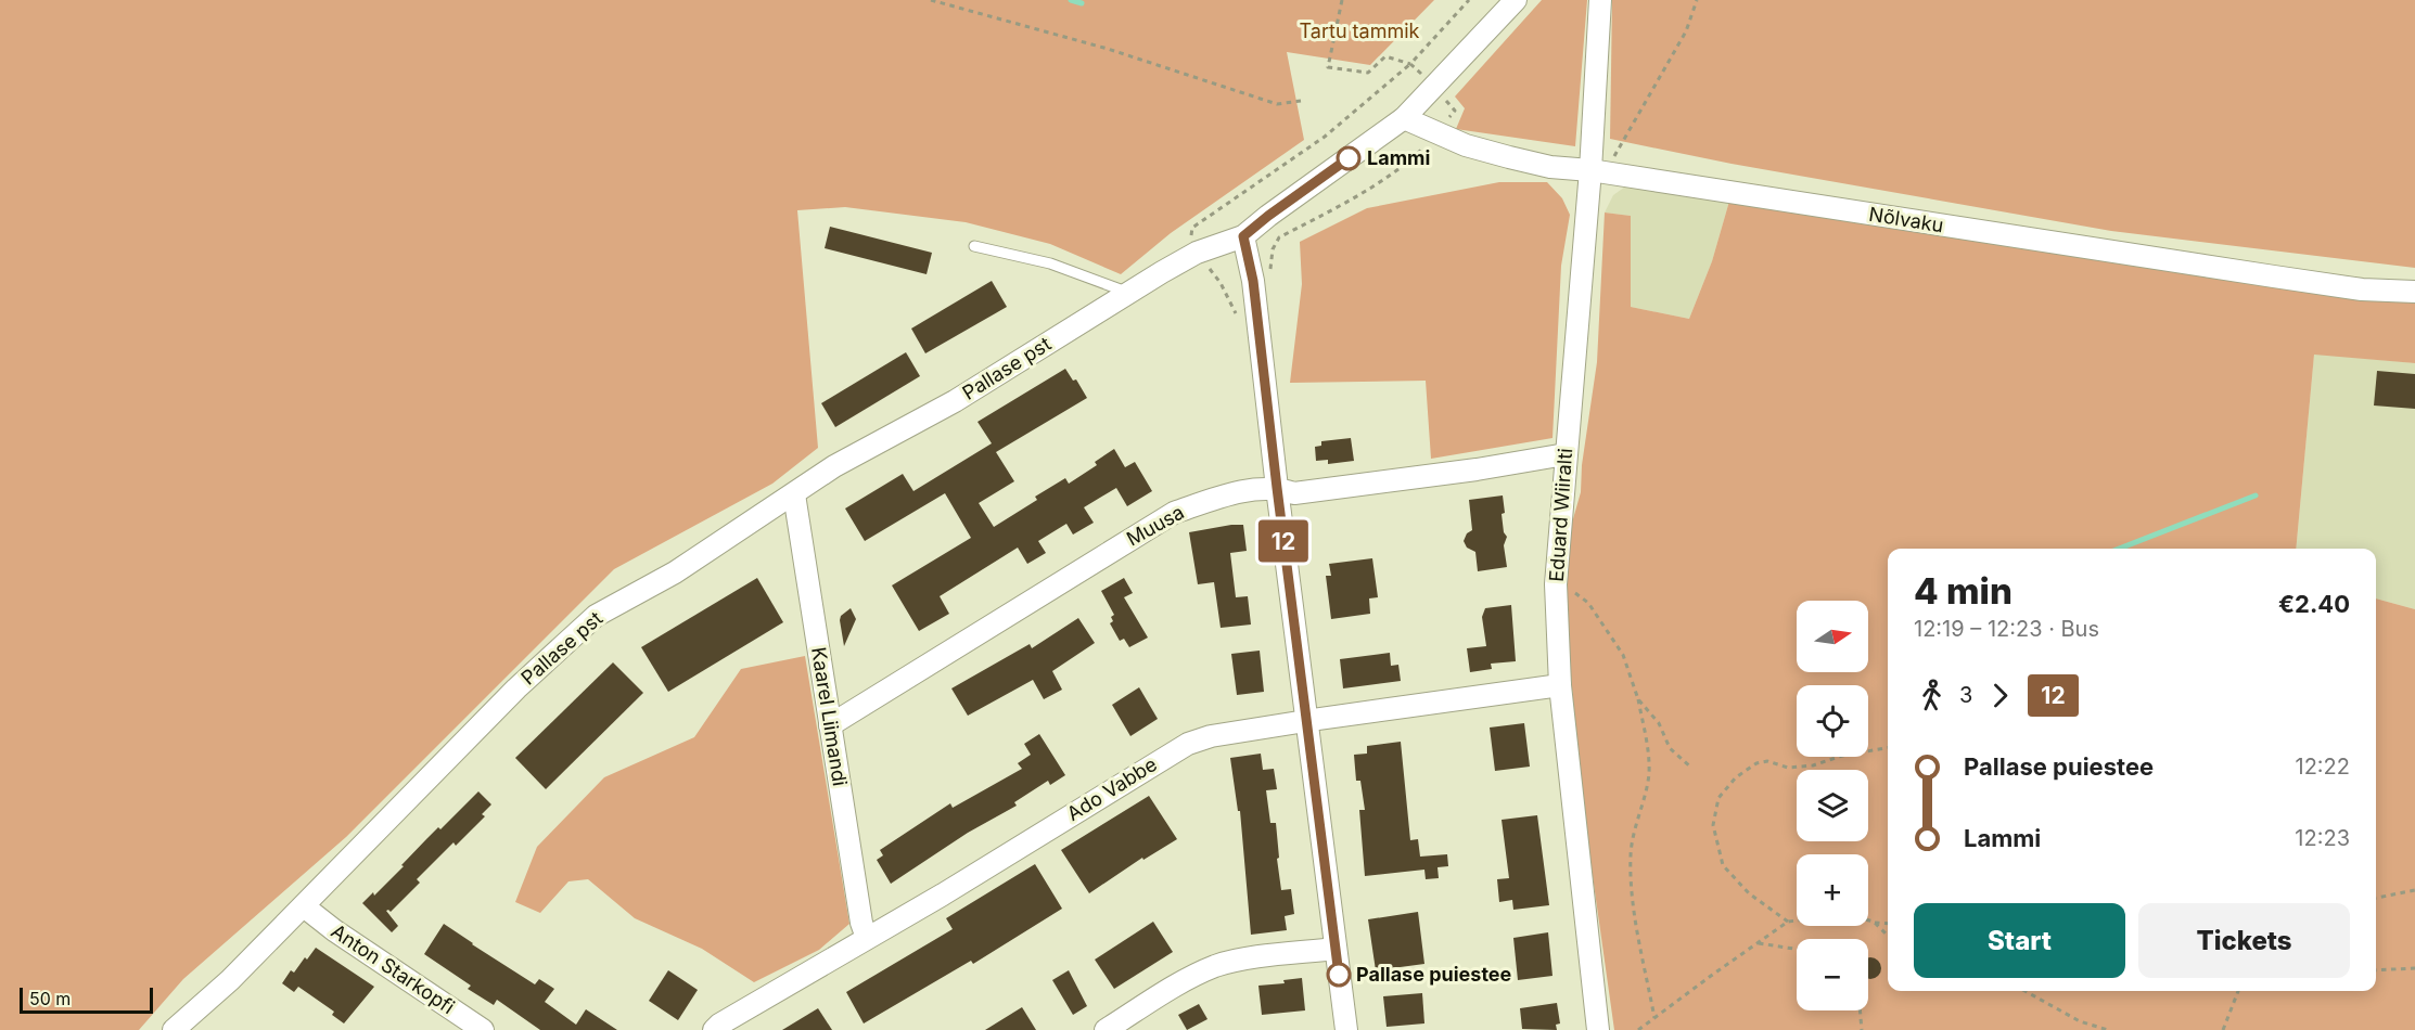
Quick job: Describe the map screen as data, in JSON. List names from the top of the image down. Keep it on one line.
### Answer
{"streets":{"street":["Nõlvaku","Pallase pst","Eduard Wiiralti","Muusa","Kaarel Liimandi","Ado Vabbe","Anton Starkopfi"]},"crossings":[["Nõlvaku","Eduard Wiiralti"],["Pallase pst","Kaarel Liimandi"],["Pallase pst","Anton Starkopfi"],["Eduard Wiiralti","Muusa"],["Eduard Wiiralti","Ado Vabbe"],["Muusa","Kaarel Liimandi"],["Kaarel Liimandi","Ado Vabbe"]],"parks":["Tartu tammik"],"places":["Lammi","Pallase puiestee"],"lines":["bus line 12"],"scale_bar":"50 m","north":"right","page":{"on_map":"12","heading":["4 min","12:19 – 12:23 · Bus","€2.40"],"map_buttons":["+","−"],"legs":["3","12"],"list":[{"name":"Pallase puiestee","value":"12:22"},{"name":"Lammi","value":"12:23"}],"buttons":["Start","Tickets"],"scale":"50 m"}}
